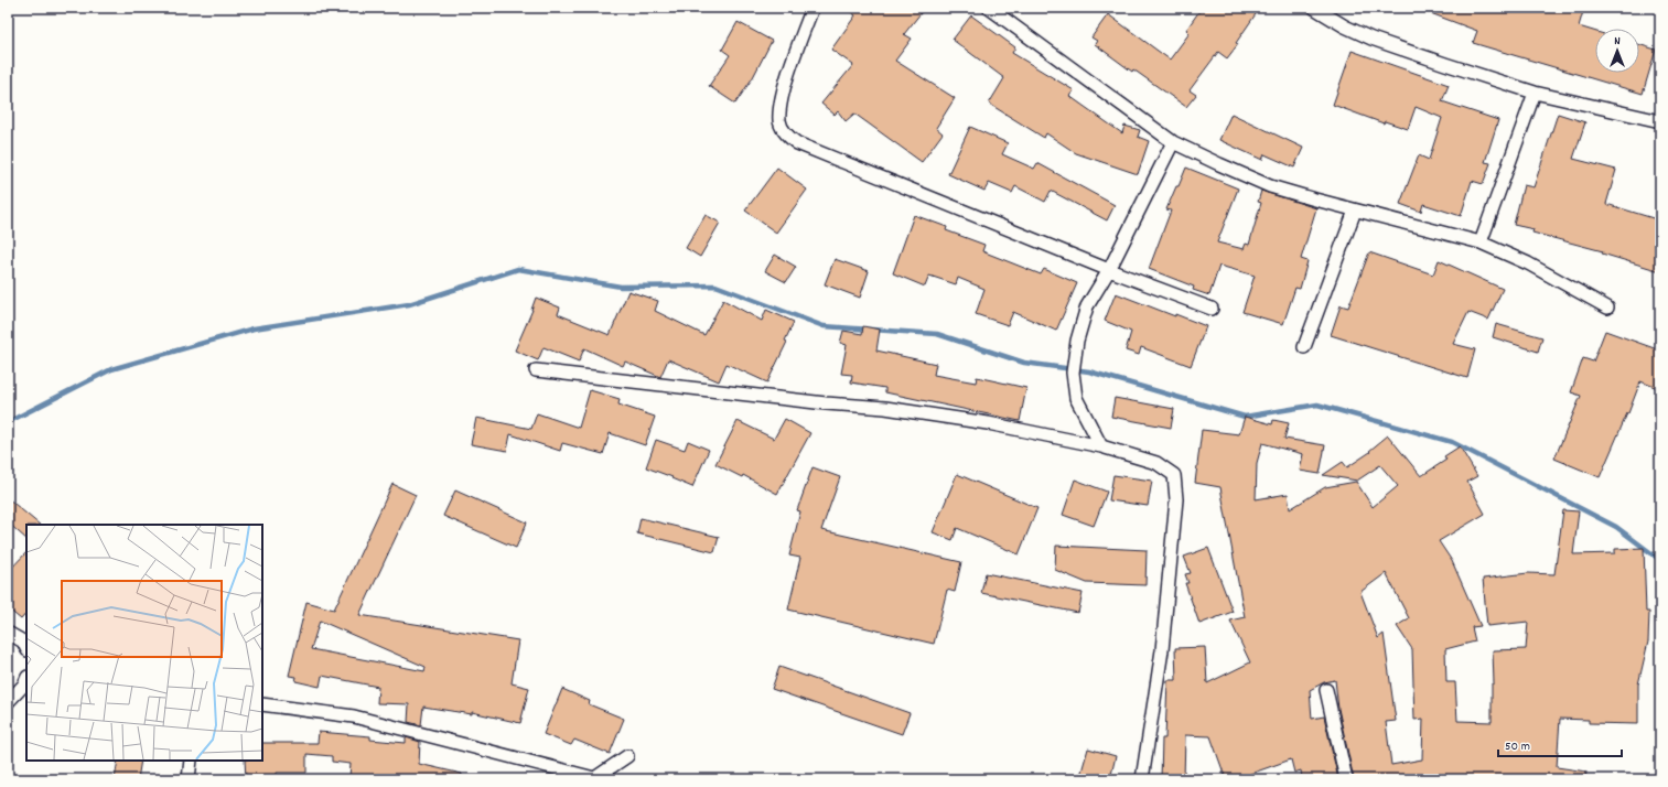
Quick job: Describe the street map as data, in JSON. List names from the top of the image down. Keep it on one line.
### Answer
{"scale_bar":"50 m","north":"top"}
